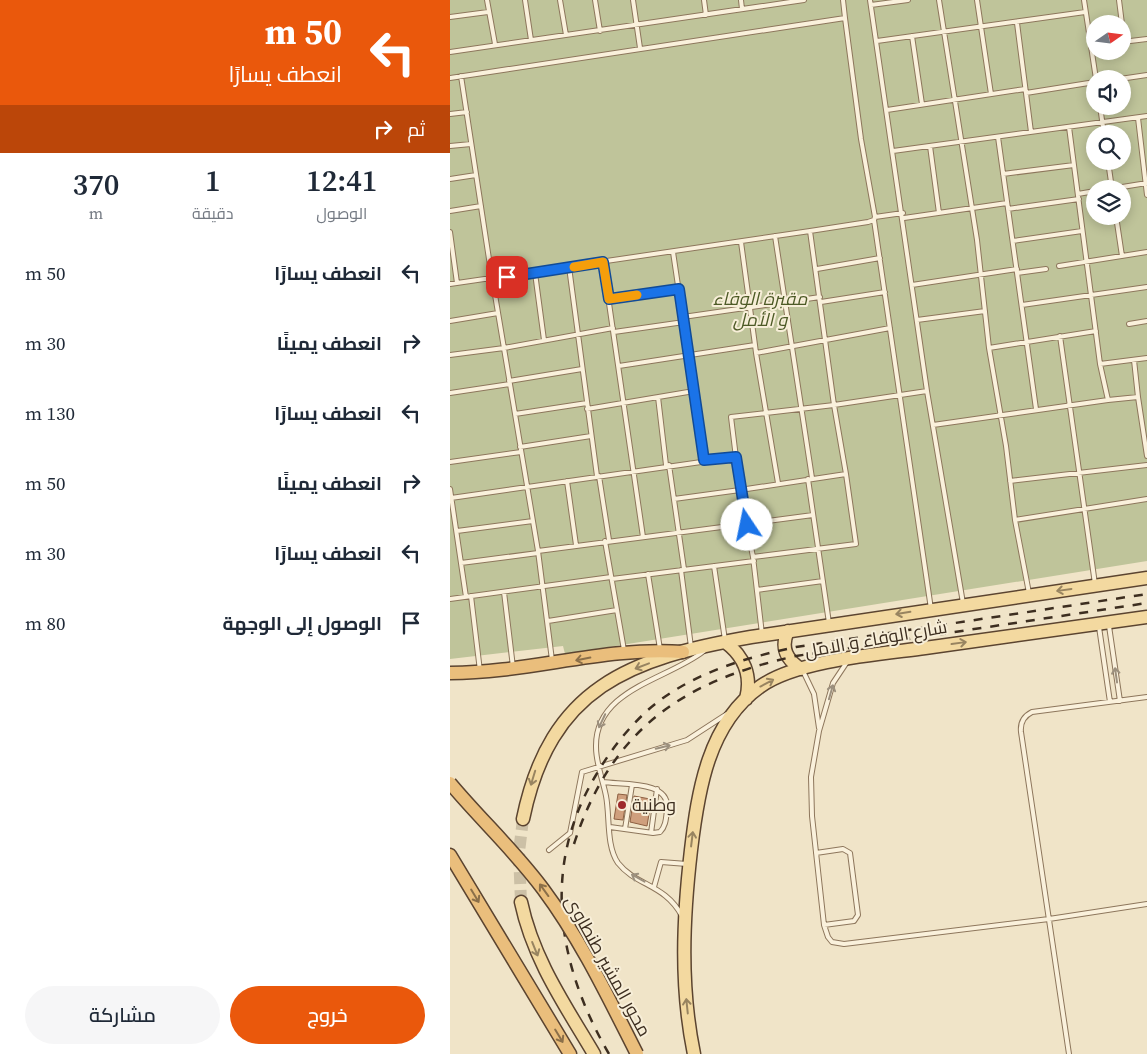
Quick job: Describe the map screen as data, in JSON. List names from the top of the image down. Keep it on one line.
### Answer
{"streets":{"highway":["محور المشير طنطاوى"],"main road":["شارع الوفاء و الامل"]},"parks":["مقبرة الوفاء و الأمل"],"places":["وطنية"],"north":"right","page":{"turn":["50 m","انعطف يسارًا"],"then":"ثم","eta":["12:41","الوصول","1","دقيقة","370","m"],"list":[{"name":"انعطف يسارًا","value":"50 m"},{"name":"انعطف يمينًا","value":"30 m"},{"name":"انعطف يسارًا","value":"130 m"},{"name":"انعطف يمينًا","value":"50 m"},{"name":"انعطف يسارًا","value":"30 m"},{"name":"الوصول إلى الوجهة","value":"80 m"}],"buttons":["خروج","مشاركة"]}}
